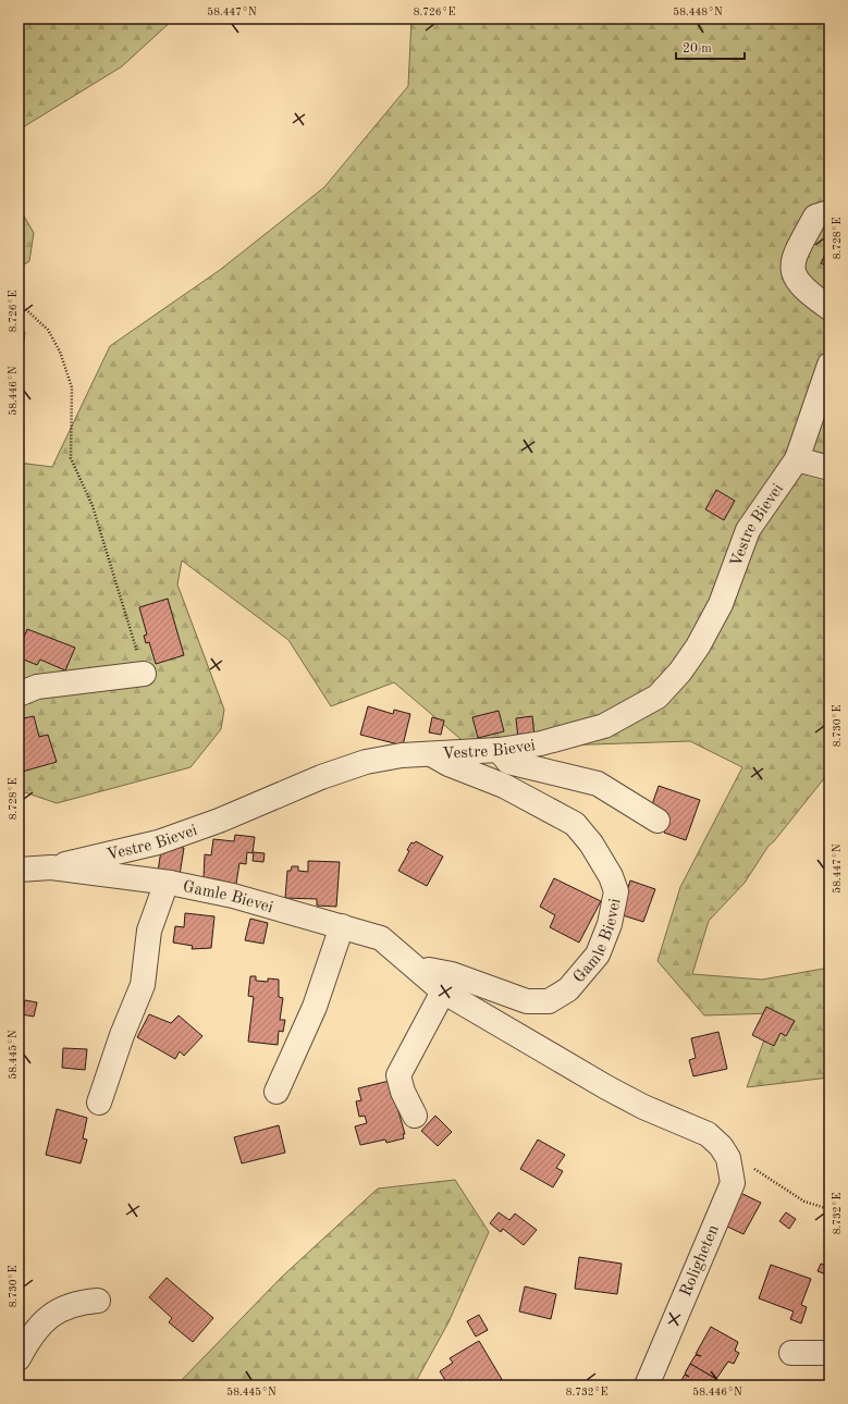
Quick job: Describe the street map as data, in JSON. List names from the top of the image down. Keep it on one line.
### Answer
{"streets":{"street":["Vestre Bievei","Gamle Bievei","Roligheten"]},"crossings":[["Vestre Bievei","Gamle Bievei"],["Gamle Bievei","Roligheten"]],"scale_bar":"20 m","coordinates":["58.447°N","8.726°E","58.448°N","8.728°E","58.446°N","8.730°E","58.445°N","8.732°E"]}
